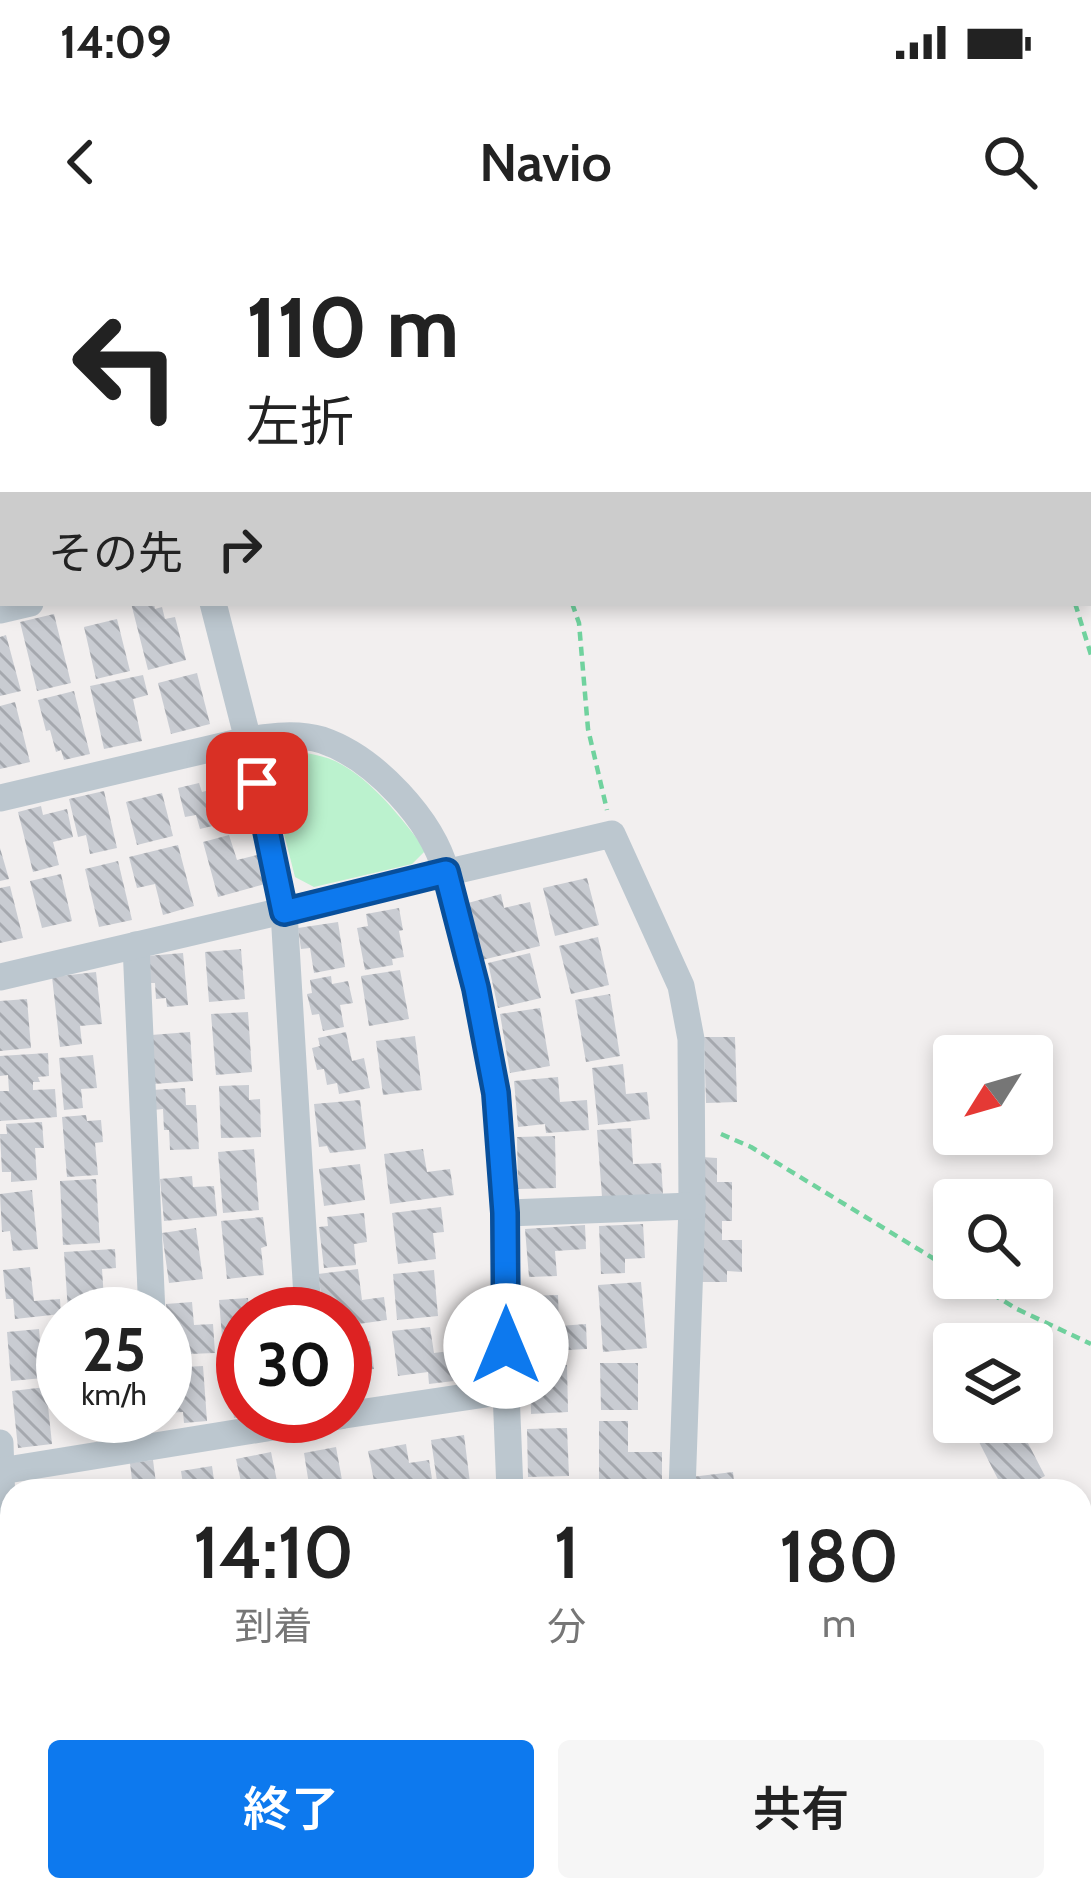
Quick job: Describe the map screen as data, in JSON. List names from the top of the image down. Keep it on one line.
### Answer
{"north":"bottom left","page":{"status":"14:09","header":"Navio","turn":["110 m","左折"],"then":"その先","speed":"25 km/h","limit":"30","eta":["14:10","到着","1","分","180","m"],"buttons":["終了","共有"]}}
